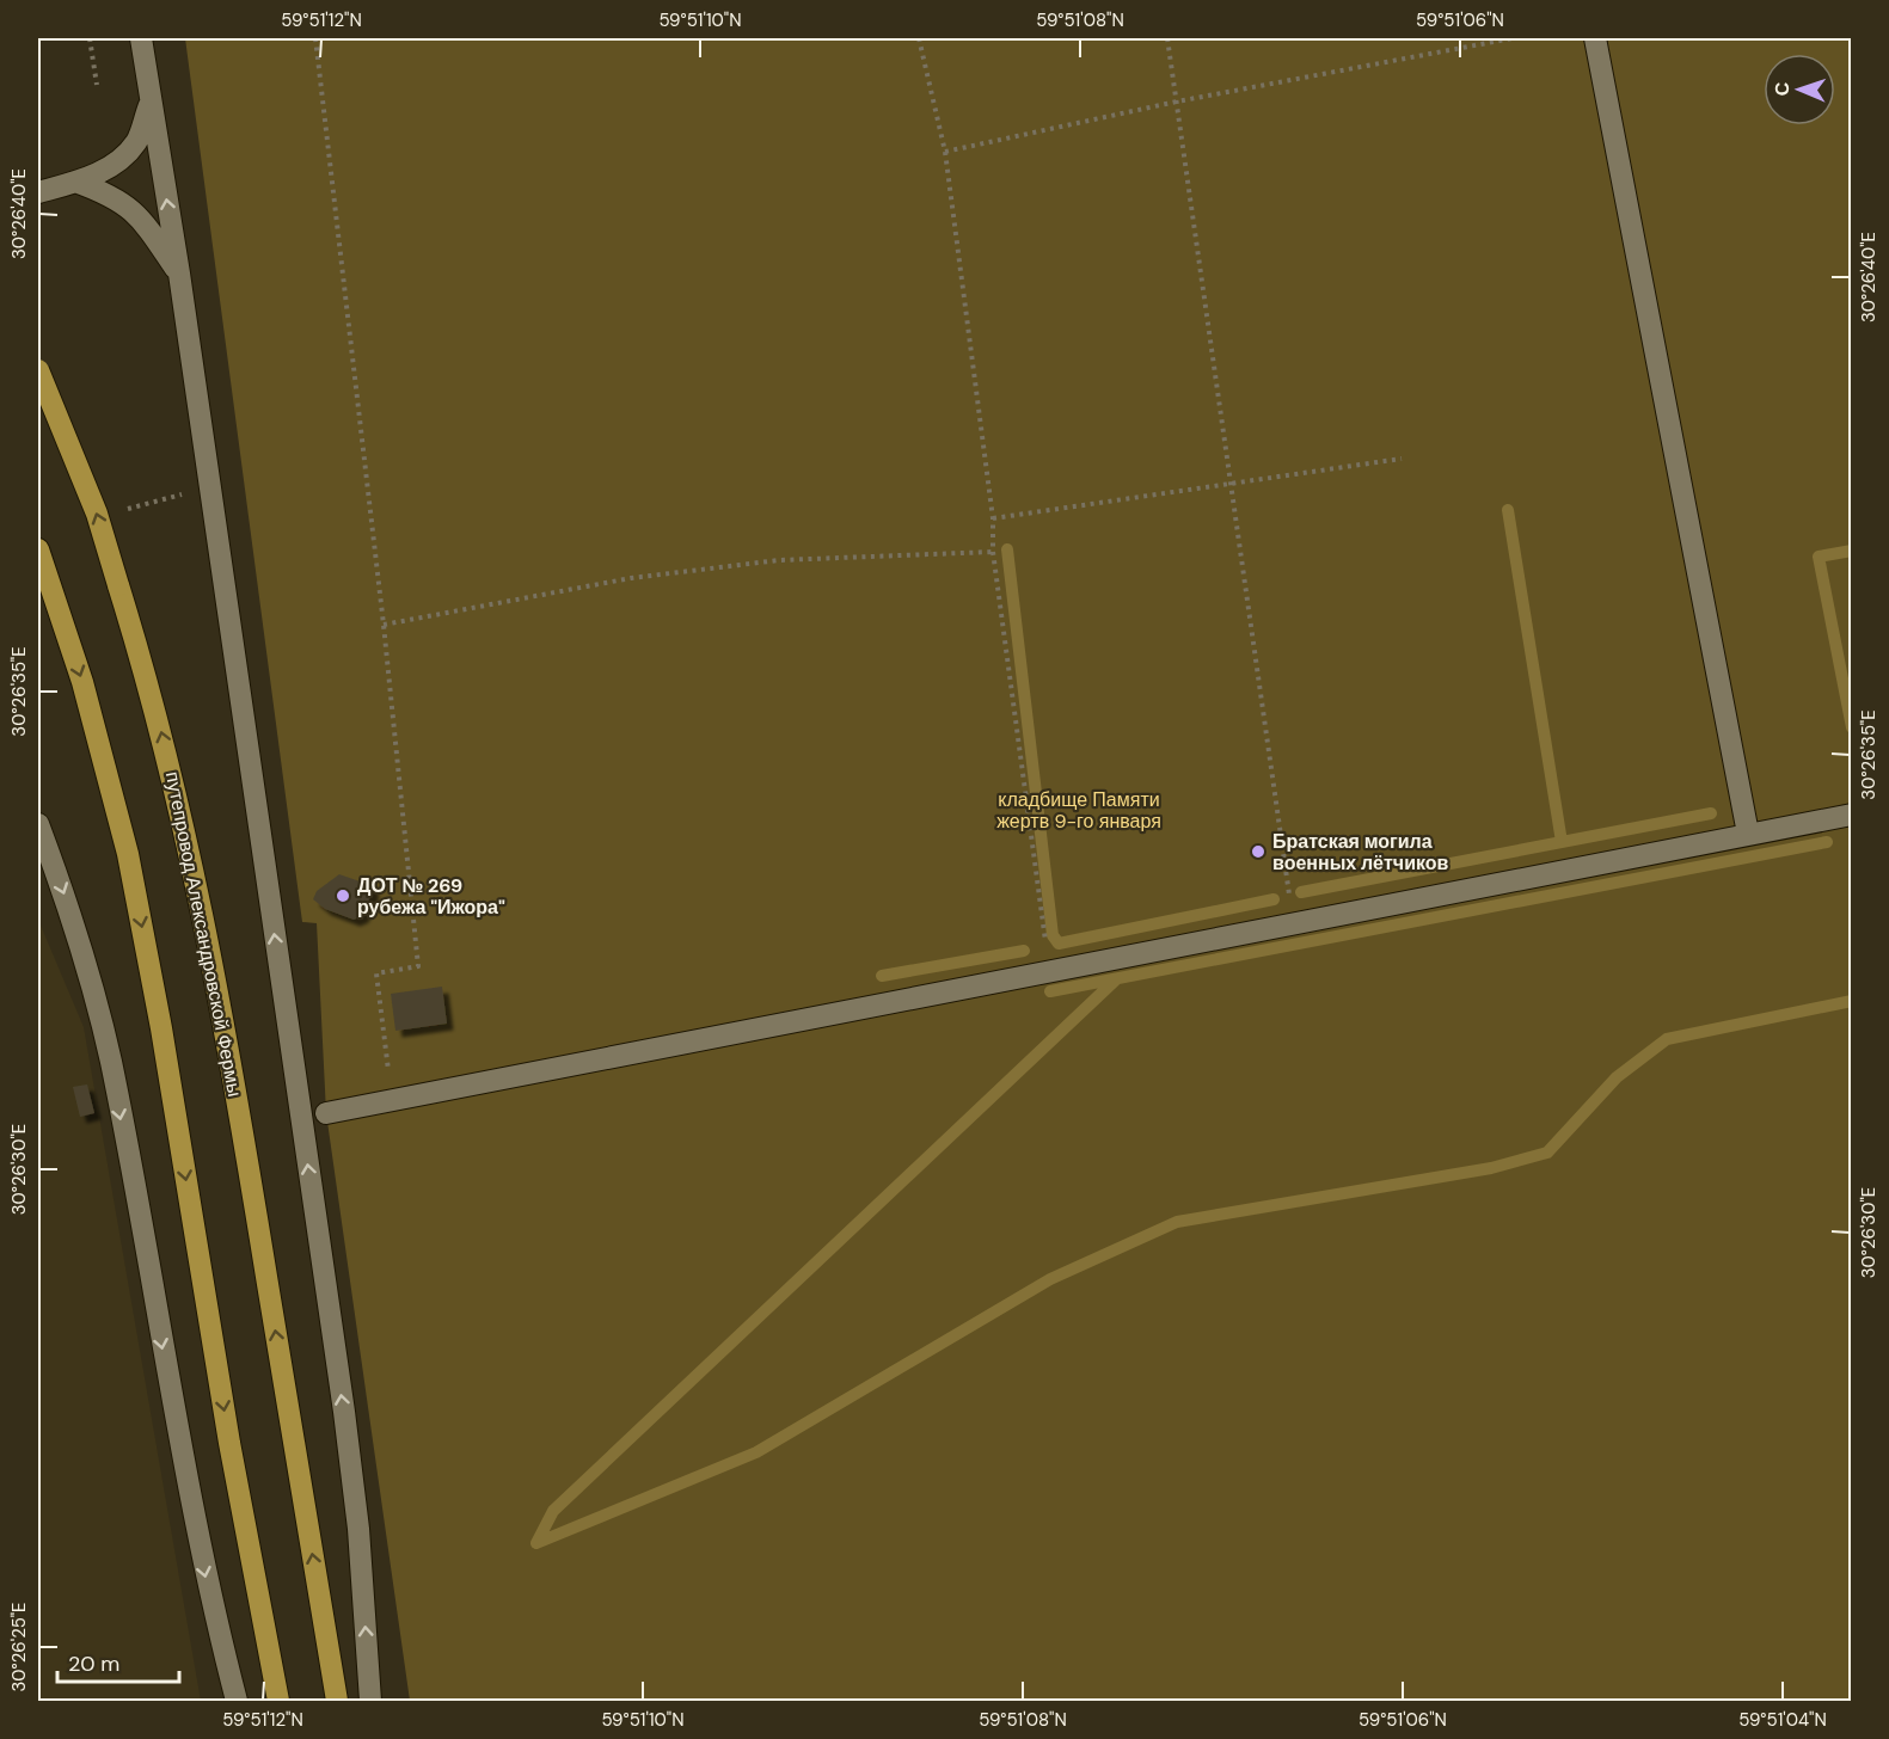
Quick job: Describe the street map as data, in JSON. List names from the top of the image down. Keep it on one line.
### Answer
{"streets":{"main road":["путепровод Александровской Фермы"]},"parks":["кладбище Памяти жертв 9-го января"],"places":["Братская могила военных лётчиков","ДОТ № 269 рубежа \"Ижора\""],"scale_bar":"20 m","north":"left","coordinates":["59°51'12\"N","59°51'10\"N","59°51'08\"N","59°51'06\"N","30°26'40\"E","30°26'35\"E","30°26'30\"E","30°26'25\"E","59°51'04\"N"]}
